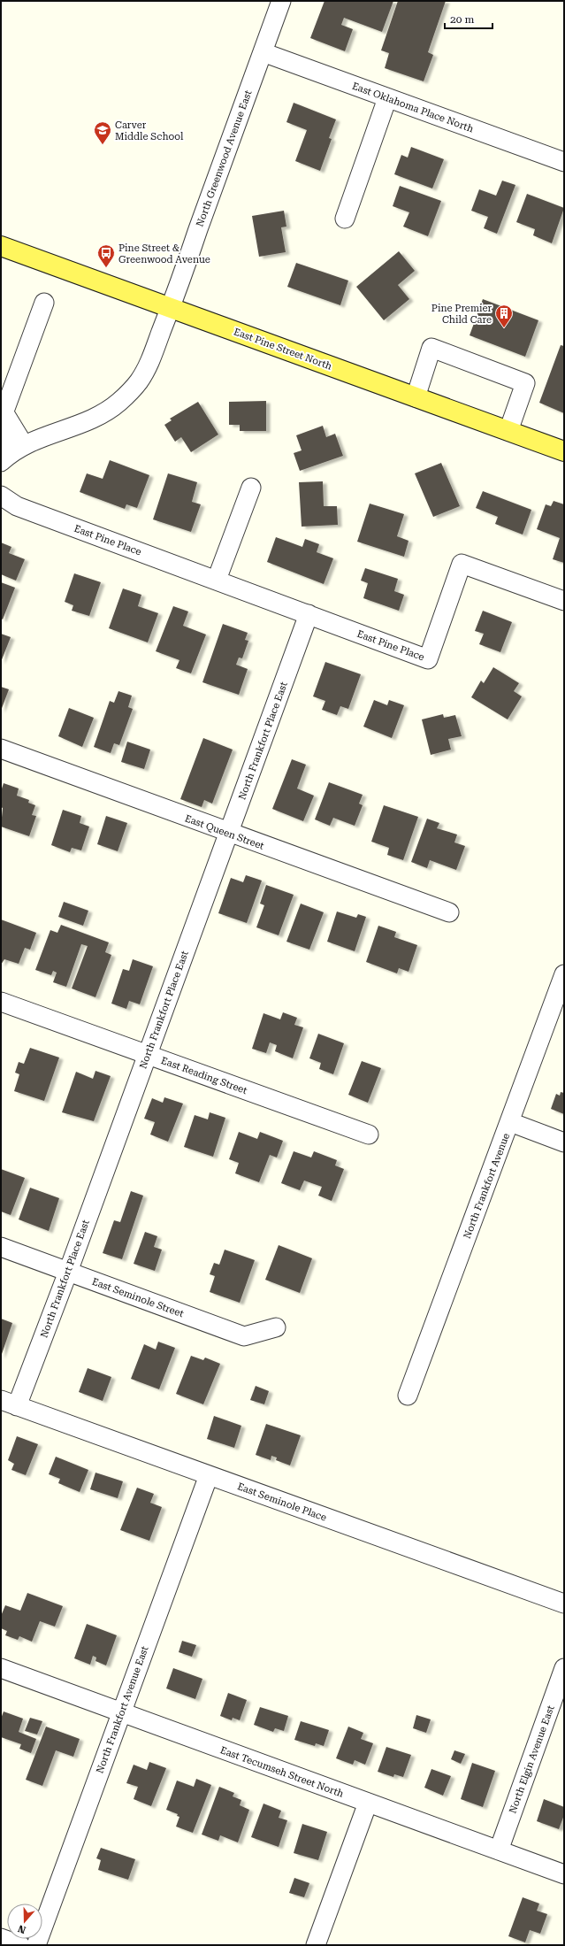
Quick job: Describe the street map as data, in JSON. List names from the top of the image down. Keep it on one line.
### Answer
{"streets":{"main road":["East Pine Street North"],"street":["East Oklahoma Place North","North Greenwood Avenue East","East Pine Place","North Frankfort Place East","East Queen Street","East Reading Street","North Frankfort Avenue","East Seminole Street","East Seminole Place","North Frankfort Avenue East","North Elgin Avenue East","East Tecumseh Street North"]},"crossings":[["East Oklahoma Place North","North Greenwood Avenue East"],["North Greenwood Avenue East","East Pine Street North"],["East Pine Place","North Frankfort Place East"],["North Frankfort Place East","East Queen Street"],["North Frankfort Place East","East Reading Street"],["North Frankfort Place East","East Seminole Street"],["North Frankfort Place East","East Seminole Place"],["East Seminole Place","North Frankfort Avenue East"],["North Frankfort Avenue East","East Tecumseh Street North"],["North Elgin Avenue East","East Tecumseh Street North"]],"places":{"school or university":["Carver Middle School"],"bus stop":["Pine Street & Greenwood Avenue"],"building":["Pine Premier Child Care"]},"scale_bar":"20 m","north":"bottom"}
